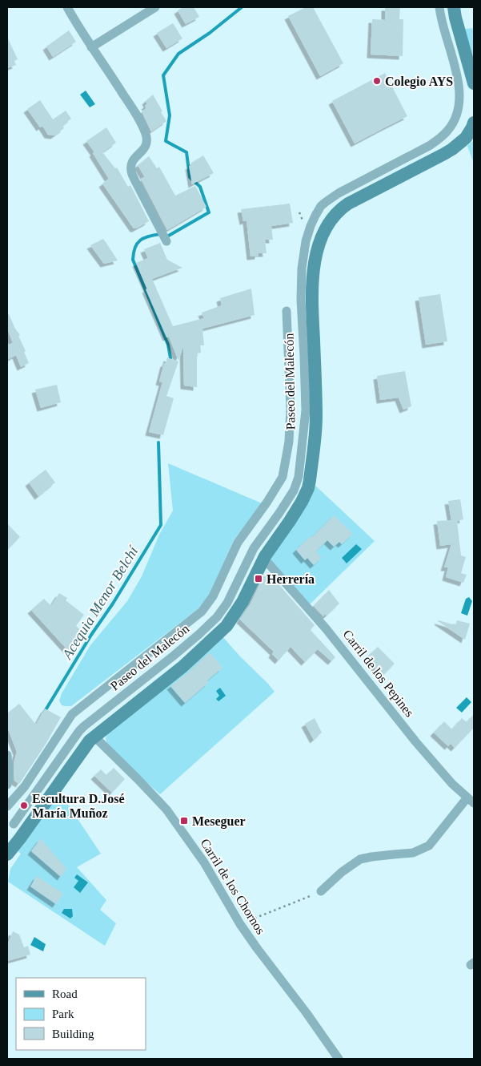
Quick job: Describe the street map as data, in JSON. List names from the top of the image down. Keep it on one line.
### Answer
{"streets":{"street":["Paseo del Malecón","Carril de los Pepines","Carril de los Chornos"]},"water":["Acequia Menor Belchí"],"places":{"other":["Colegio AYS","Escultura D.José María Muñoz"],"transit":["Herrería","Meseguer"]},"legend":["Road","Park","Building"]}
